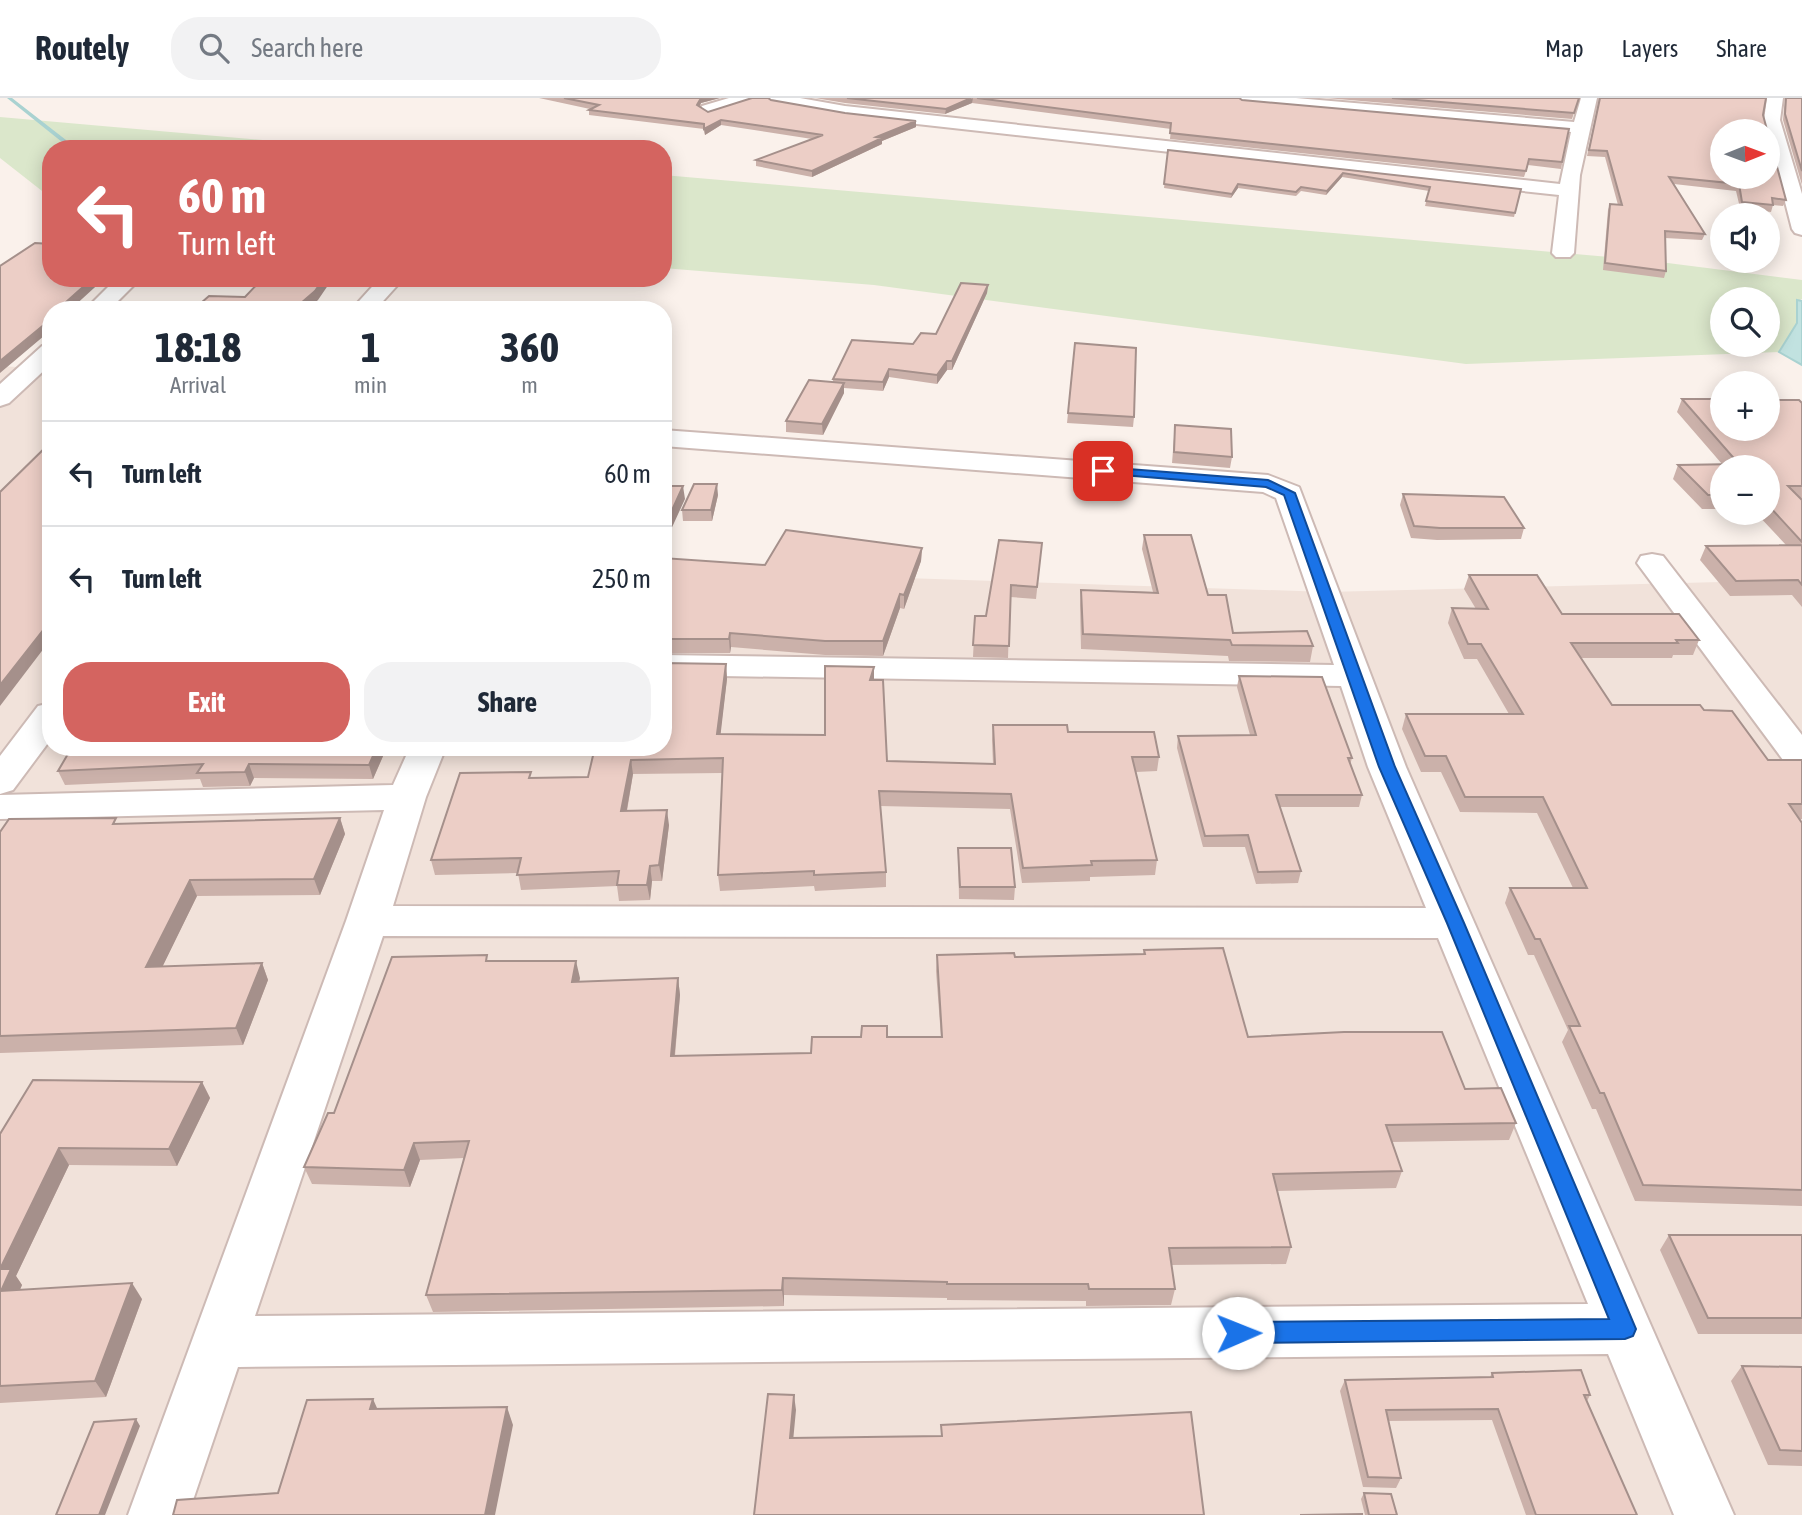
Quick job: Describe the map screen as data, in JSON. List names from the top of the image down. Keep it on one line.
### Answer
{"north":"right","page":{"header":"Routely","search":"Search here","nav":["Map","Layers","Share"],"map_buttons":["+","−"],"turn":["60 m","Turn left"],"eta":["18:18","Arrival","1","min","360","m"],"list":[{"name":"Turn left","value":"60 m"},{"name":"Turn left","value":"250 m"}],"buttons":["Exit","Share"]}}
